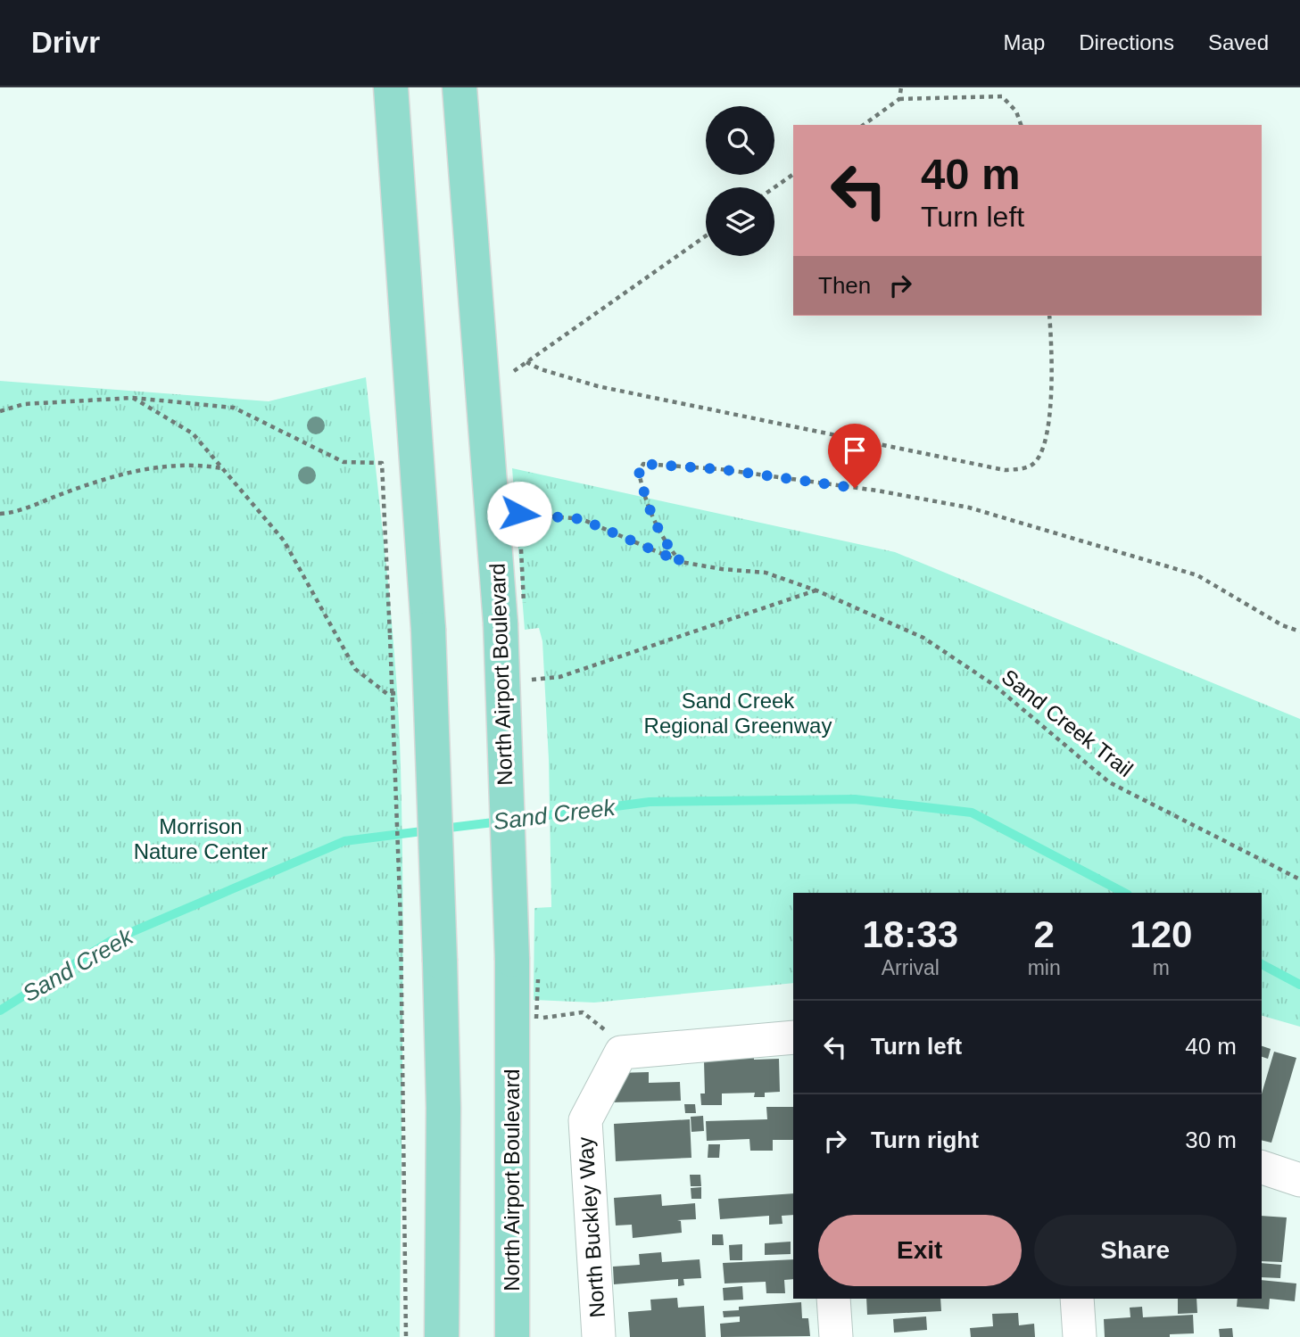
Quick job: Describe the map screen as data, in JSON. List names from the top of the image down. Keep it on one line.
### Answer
{"streets":{"main road":["North Airport Boulevard"],"street":["North Buckley Way"],"path":["Sand Creek Trail"]},"water":["Sand Creek"],"parks":["Sand Creek Regional Greenway","Morrison Nature Center"],"page":{"header":"Drivr","nav":["Map","Directions","Saved"],"turn":["40 m","Turn left"],"then":"Then","eta":["18:33","Arrival","2","min","120","m"],"list":[{"name":"Turn left","value":"40 m"},{"name":"Turn right","value":"30 m"}],"buttons":["Exit","Share"]}}
